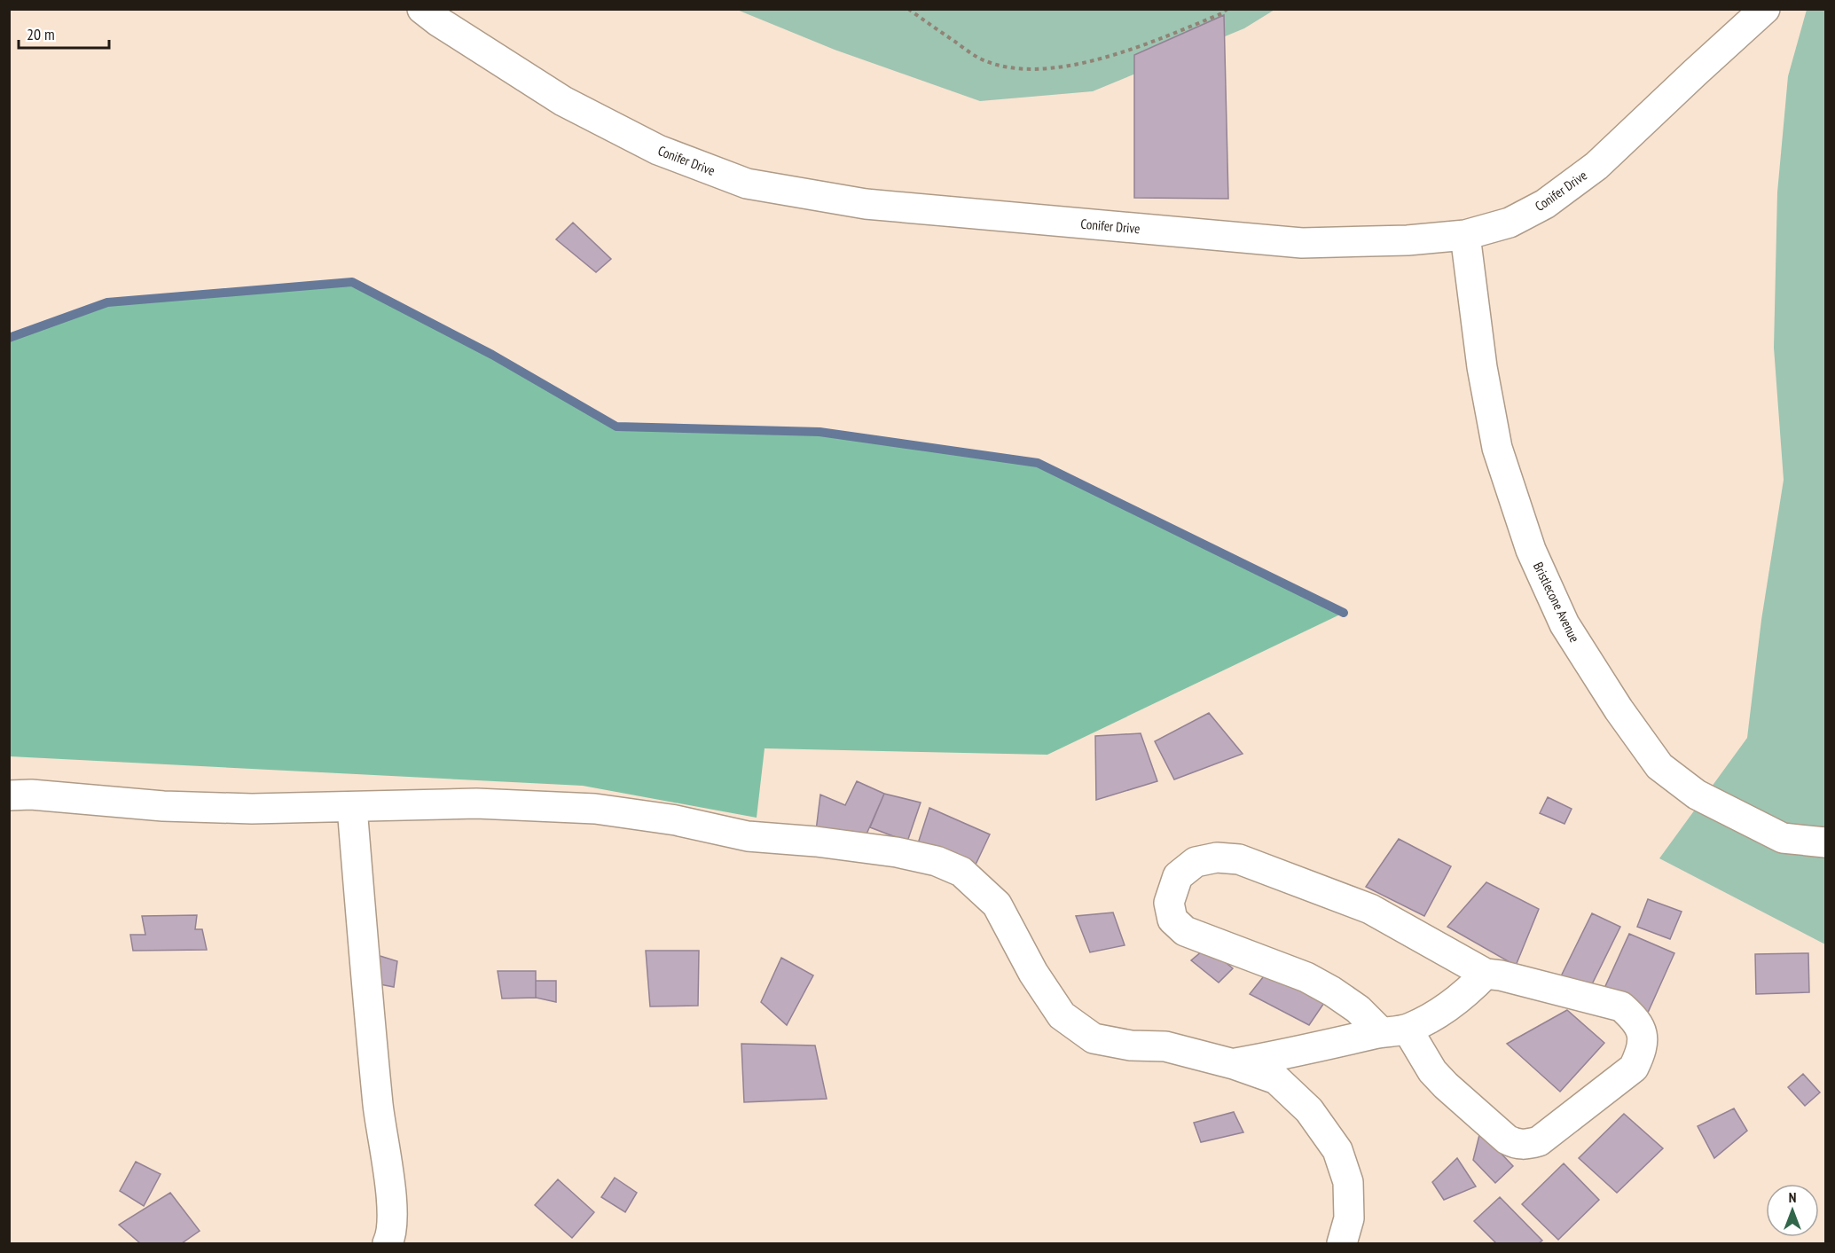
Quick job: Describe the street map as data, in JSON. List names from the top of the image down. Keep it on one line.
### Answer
{"streets":{"street":["Conifer Drive","Bristlecone Avenue"]},"crossings":[["Conifer Drive","Bristlecone Avenue"]],"scale_bar":"20 m","north":"top"}
